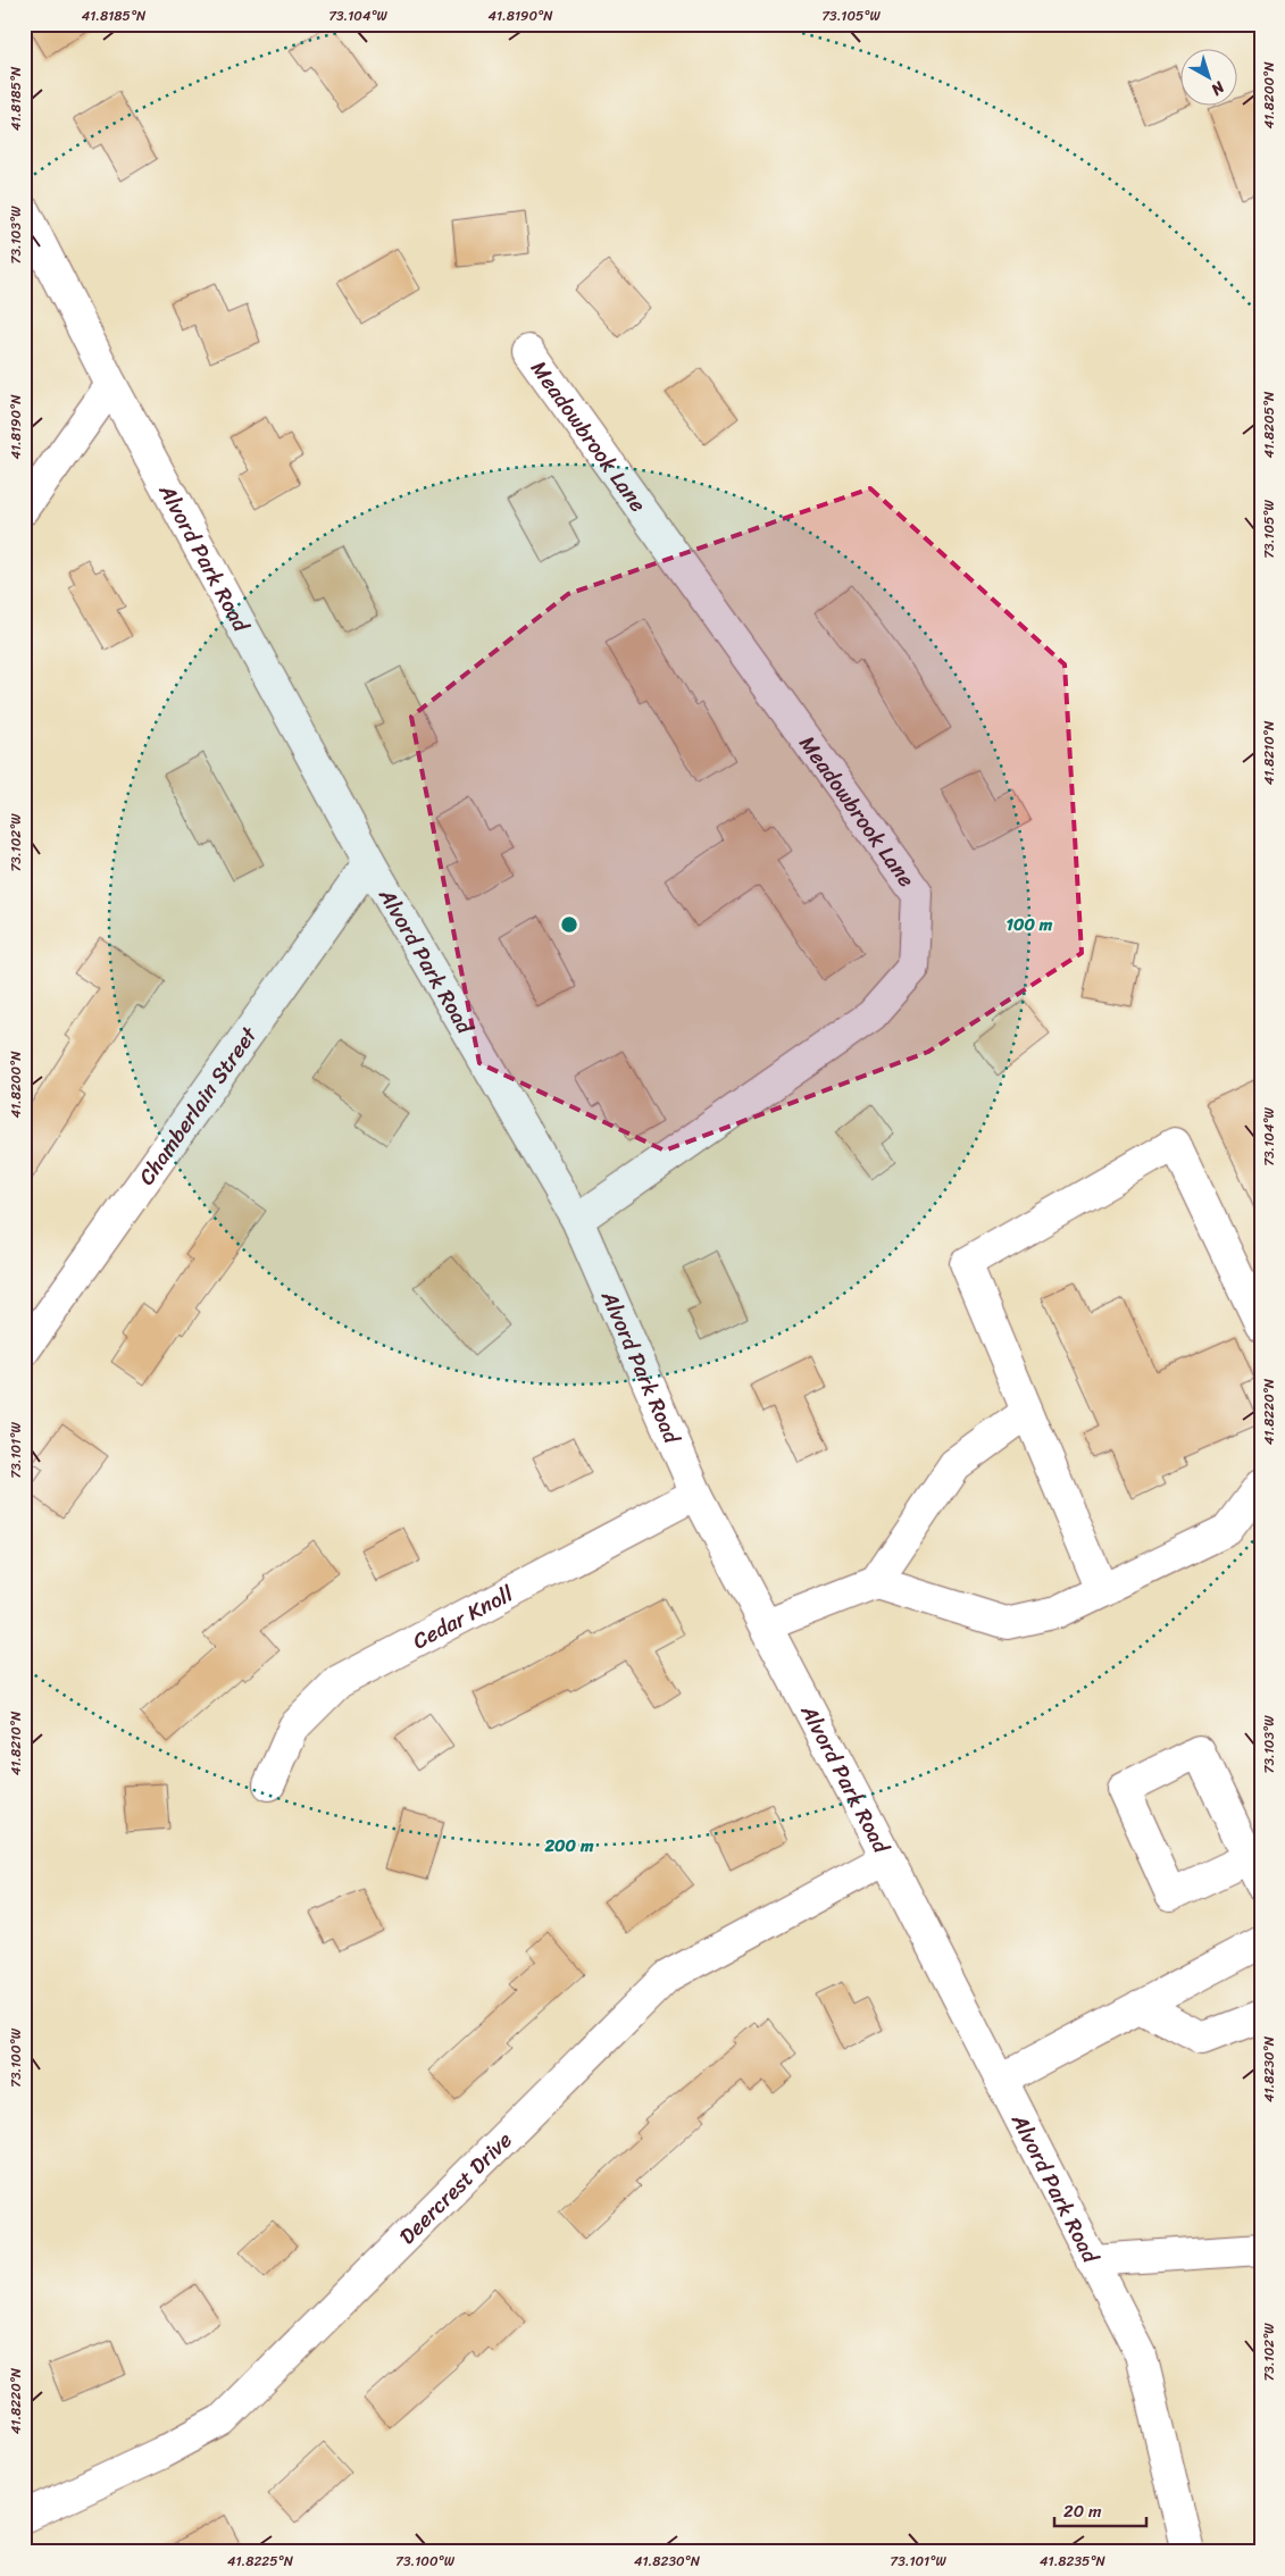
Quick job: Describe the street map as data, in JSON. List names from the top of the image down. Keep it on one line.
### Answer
{"streets":{"street":["Meadowbrook Lane","Alvord Park Road","Chamberlain Street","Cedar Knoll","Deercrest Drive"]},"crossings":[["Meadowbrook Lane","Alvord Park Road"],["Alvord Park Road","Chamberlain Street"],["Alvord Park Road","Cedar Knoll"],["Alvord Park Road","Deercrest Drive"]],"scale_bar":"20 m","north":"bottom right","coordinates":["41.8185°N","73.104°W","41.8190°N","73.105°W","41.8200°N","73.103°W","41.8205°N","41.8210°N","73.102°W","41.8220°N","73.101°W","73.100°W","41.8230°N","41.8225°N","41.8235°N"],"rings":["100 m","200 m"]}
